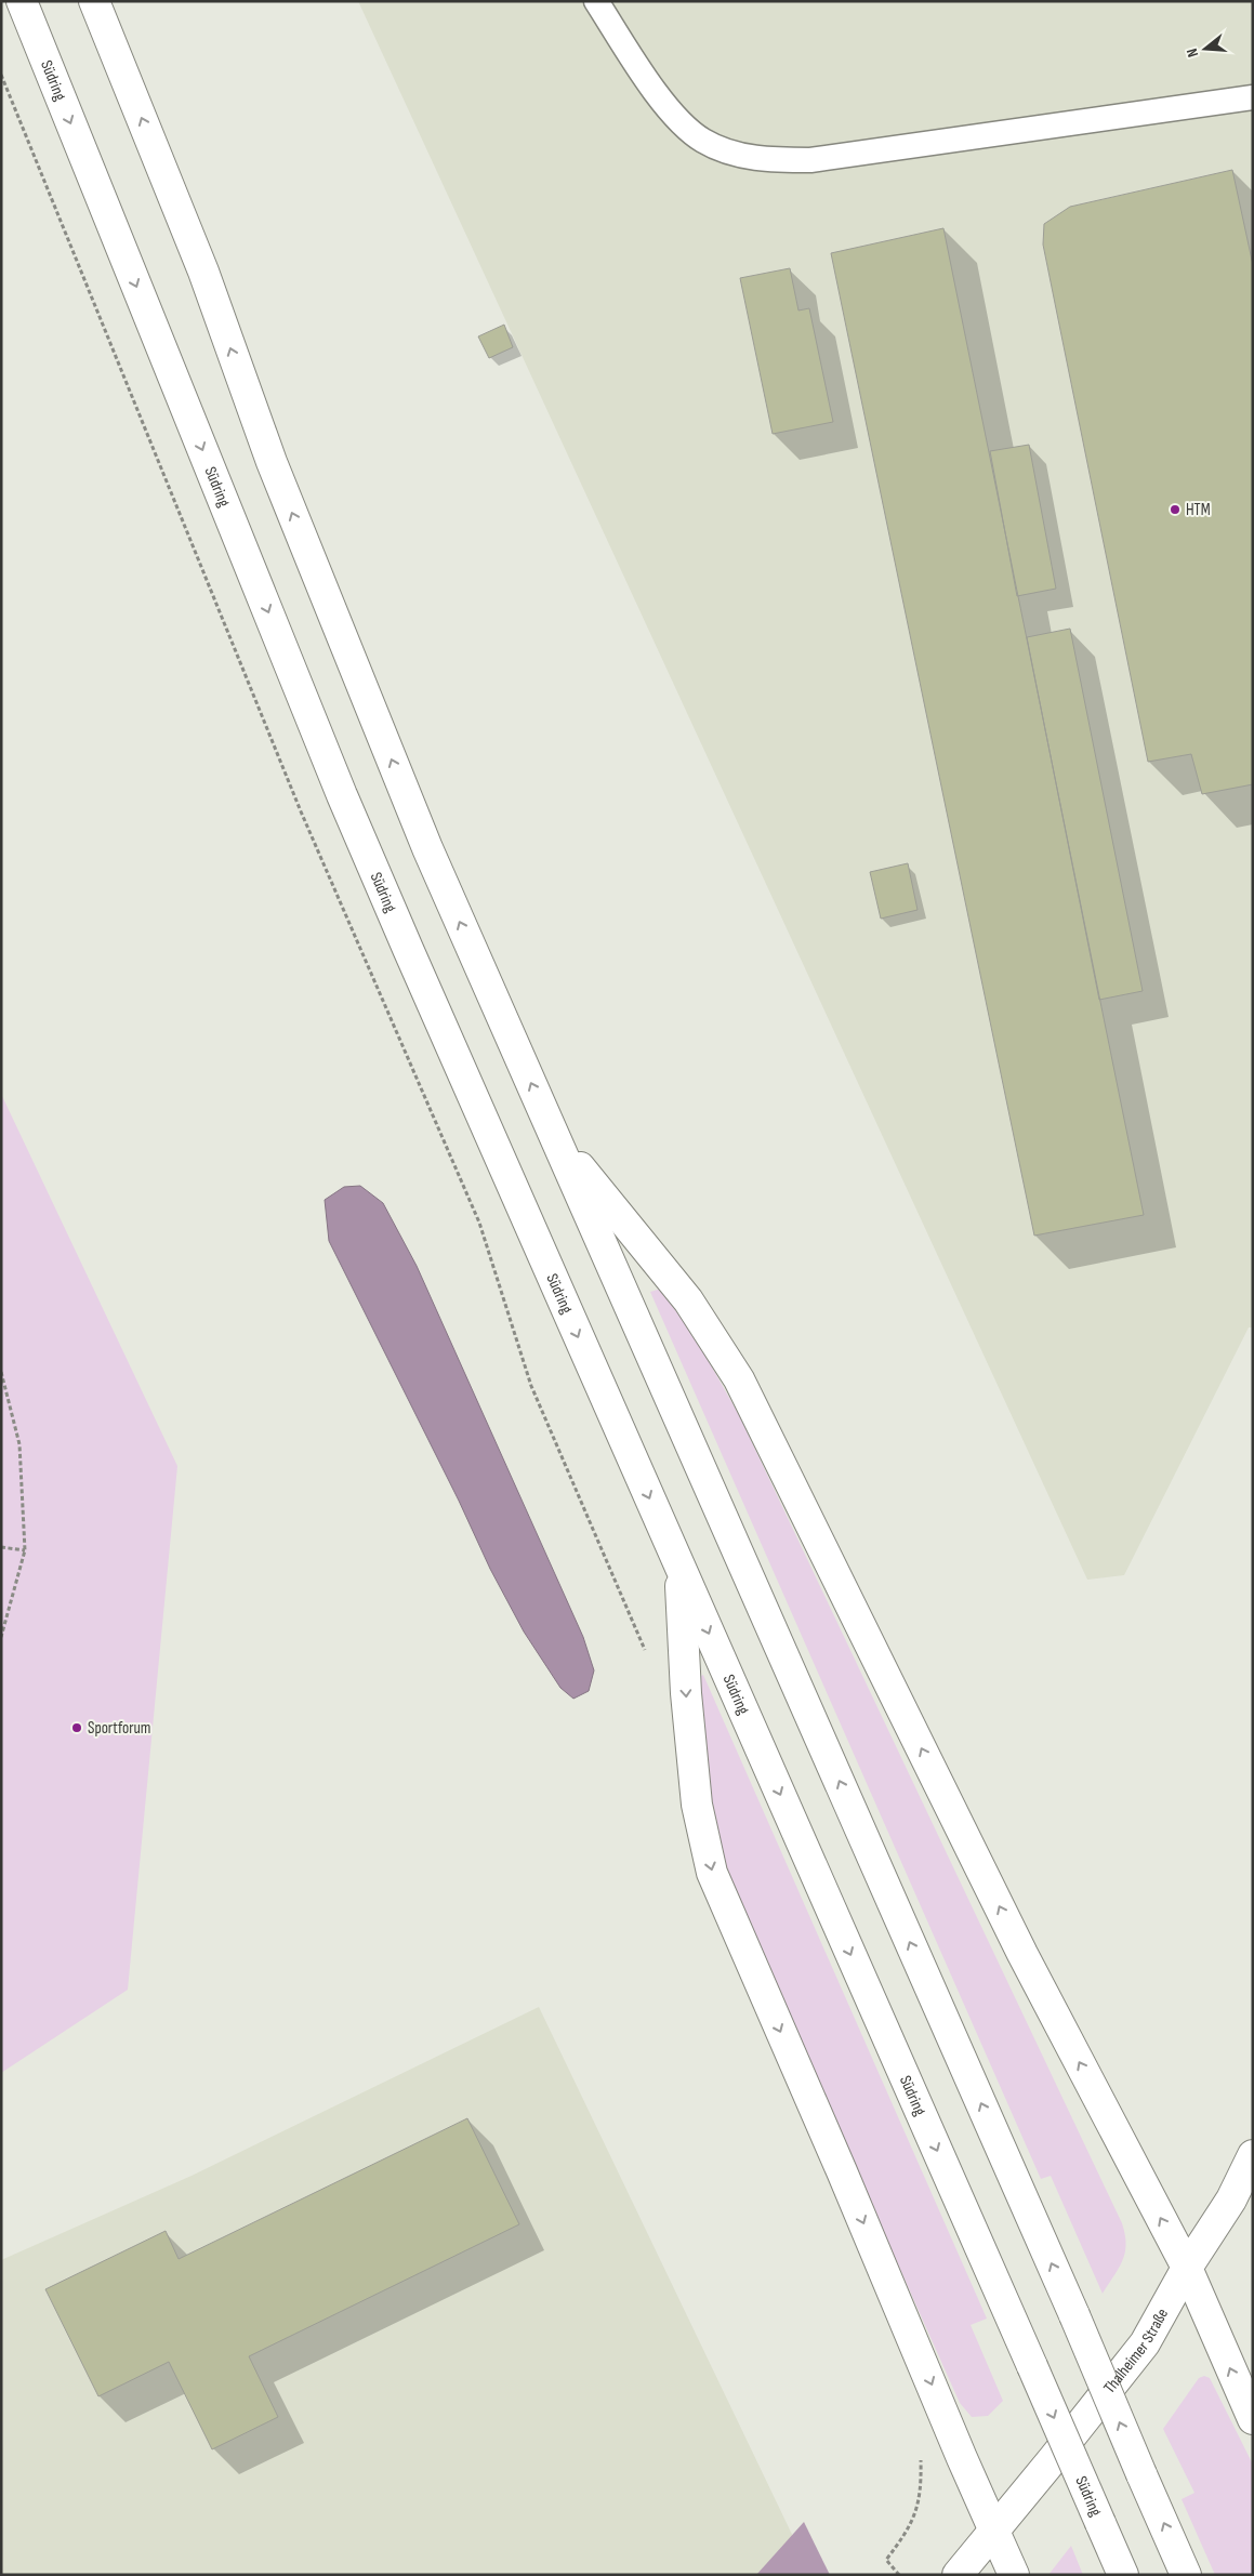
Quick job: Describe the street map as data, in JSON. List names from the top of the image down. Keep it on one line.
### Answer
{"streets":{"main road":["Südring","Thalheimer Straße"]},"places":["HTM","Sportforum"],"north":"left"}
